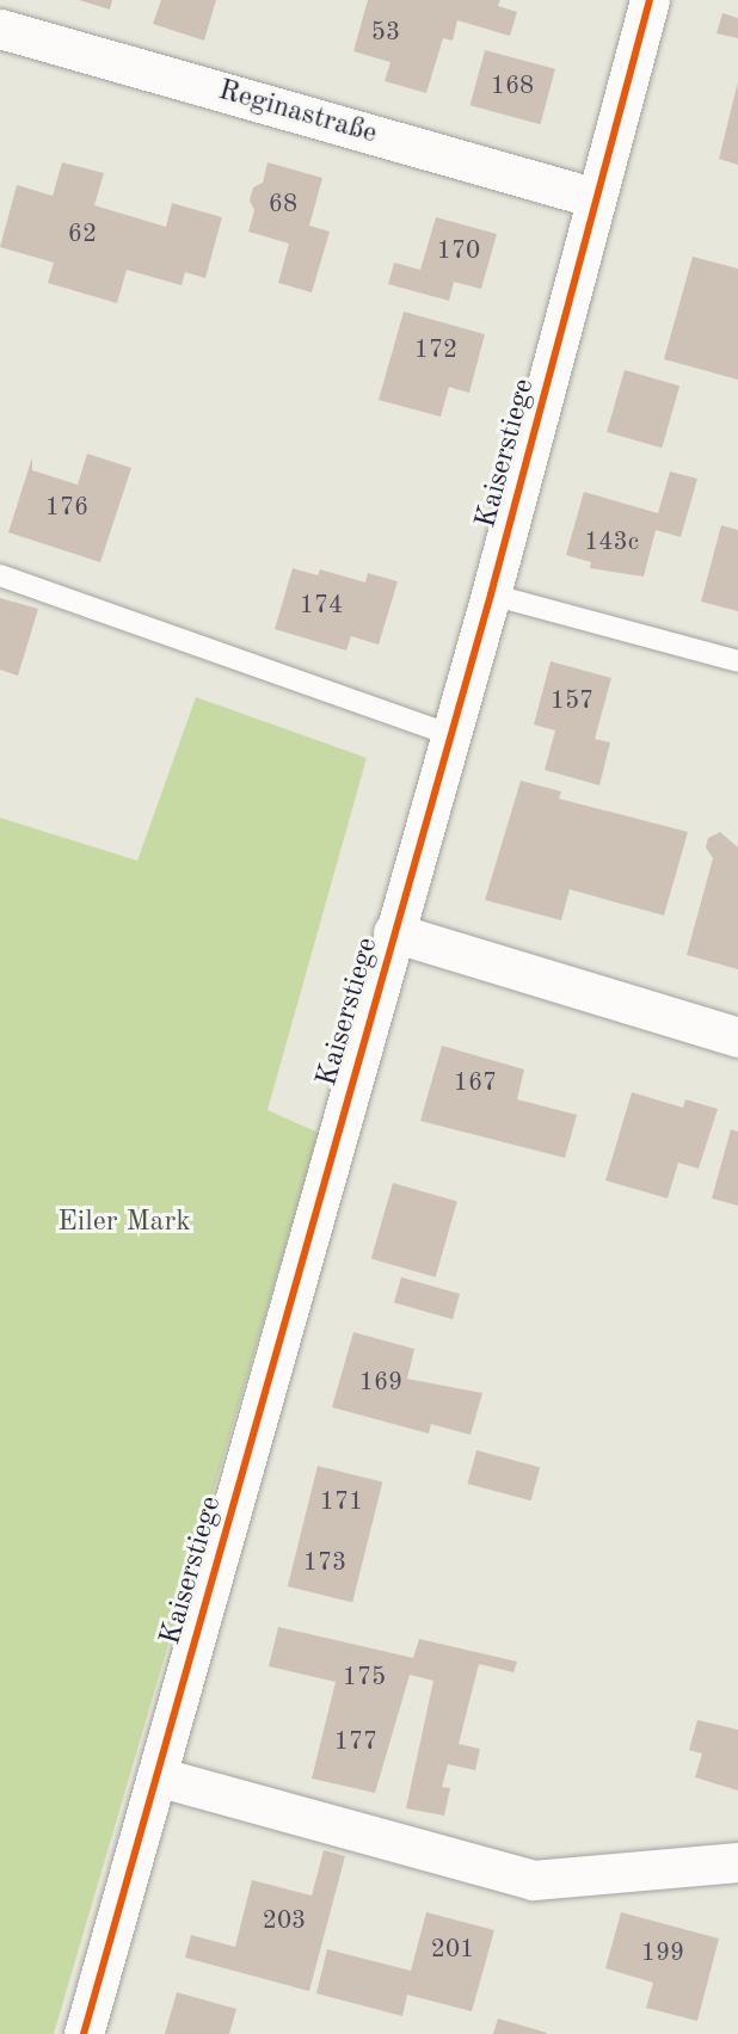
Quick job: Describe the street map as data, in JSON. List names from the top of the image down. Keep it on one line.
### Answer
{"streets":{"street":["Reginastraße","Kaiserstiege"]},"crossings":[["Reginastraße","Kaiserstiege"]],"parks":["Eiler Mark"],"house_numbers":["53","168","68","62","170","172","176","143c","174","157","167","169","171","173","175","177","203","201","199"]}
